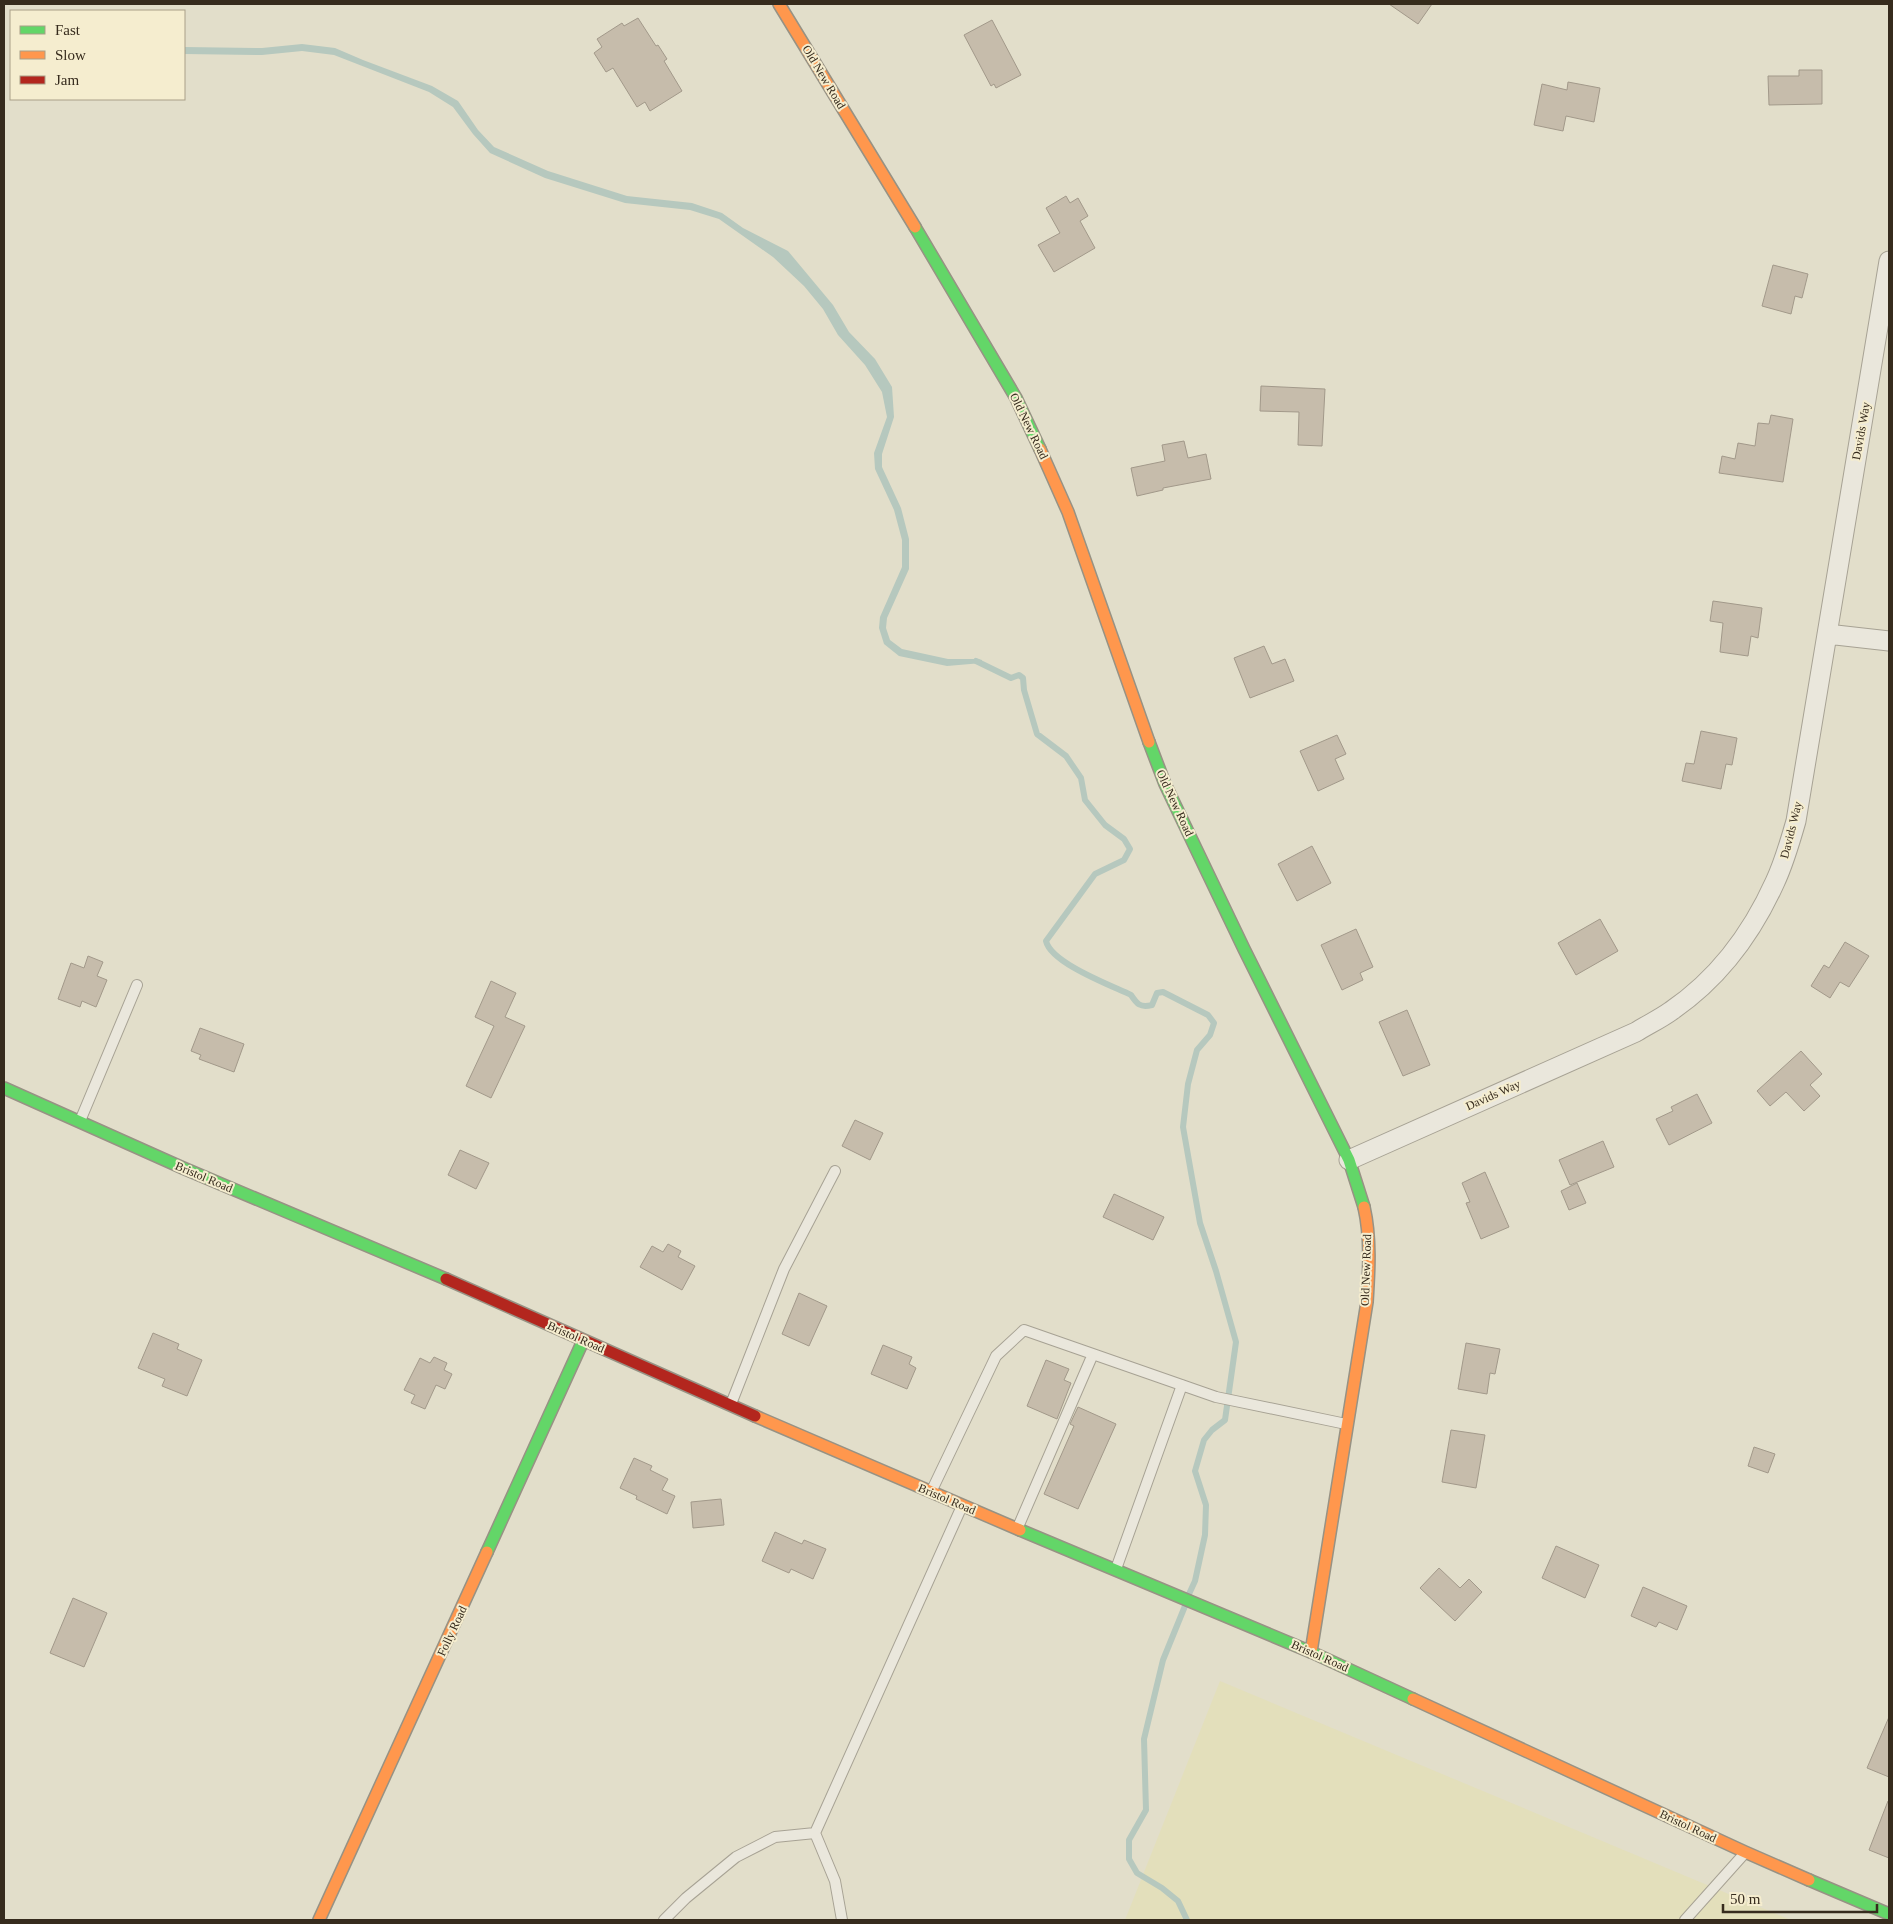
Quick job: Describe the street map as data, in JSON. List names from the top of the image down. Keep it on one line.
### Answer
{"streets":{"street":["Old New Road","Davids Way","Bristol Road","Folly Road"]},"crossings":[["Old New Road","Davids Way"],["Old New Road","Bristol Road"],["Bristol Road","Folly Road"]],"legend":["Fast","Slow","Jam"],"scale_bar":"50 m"}
